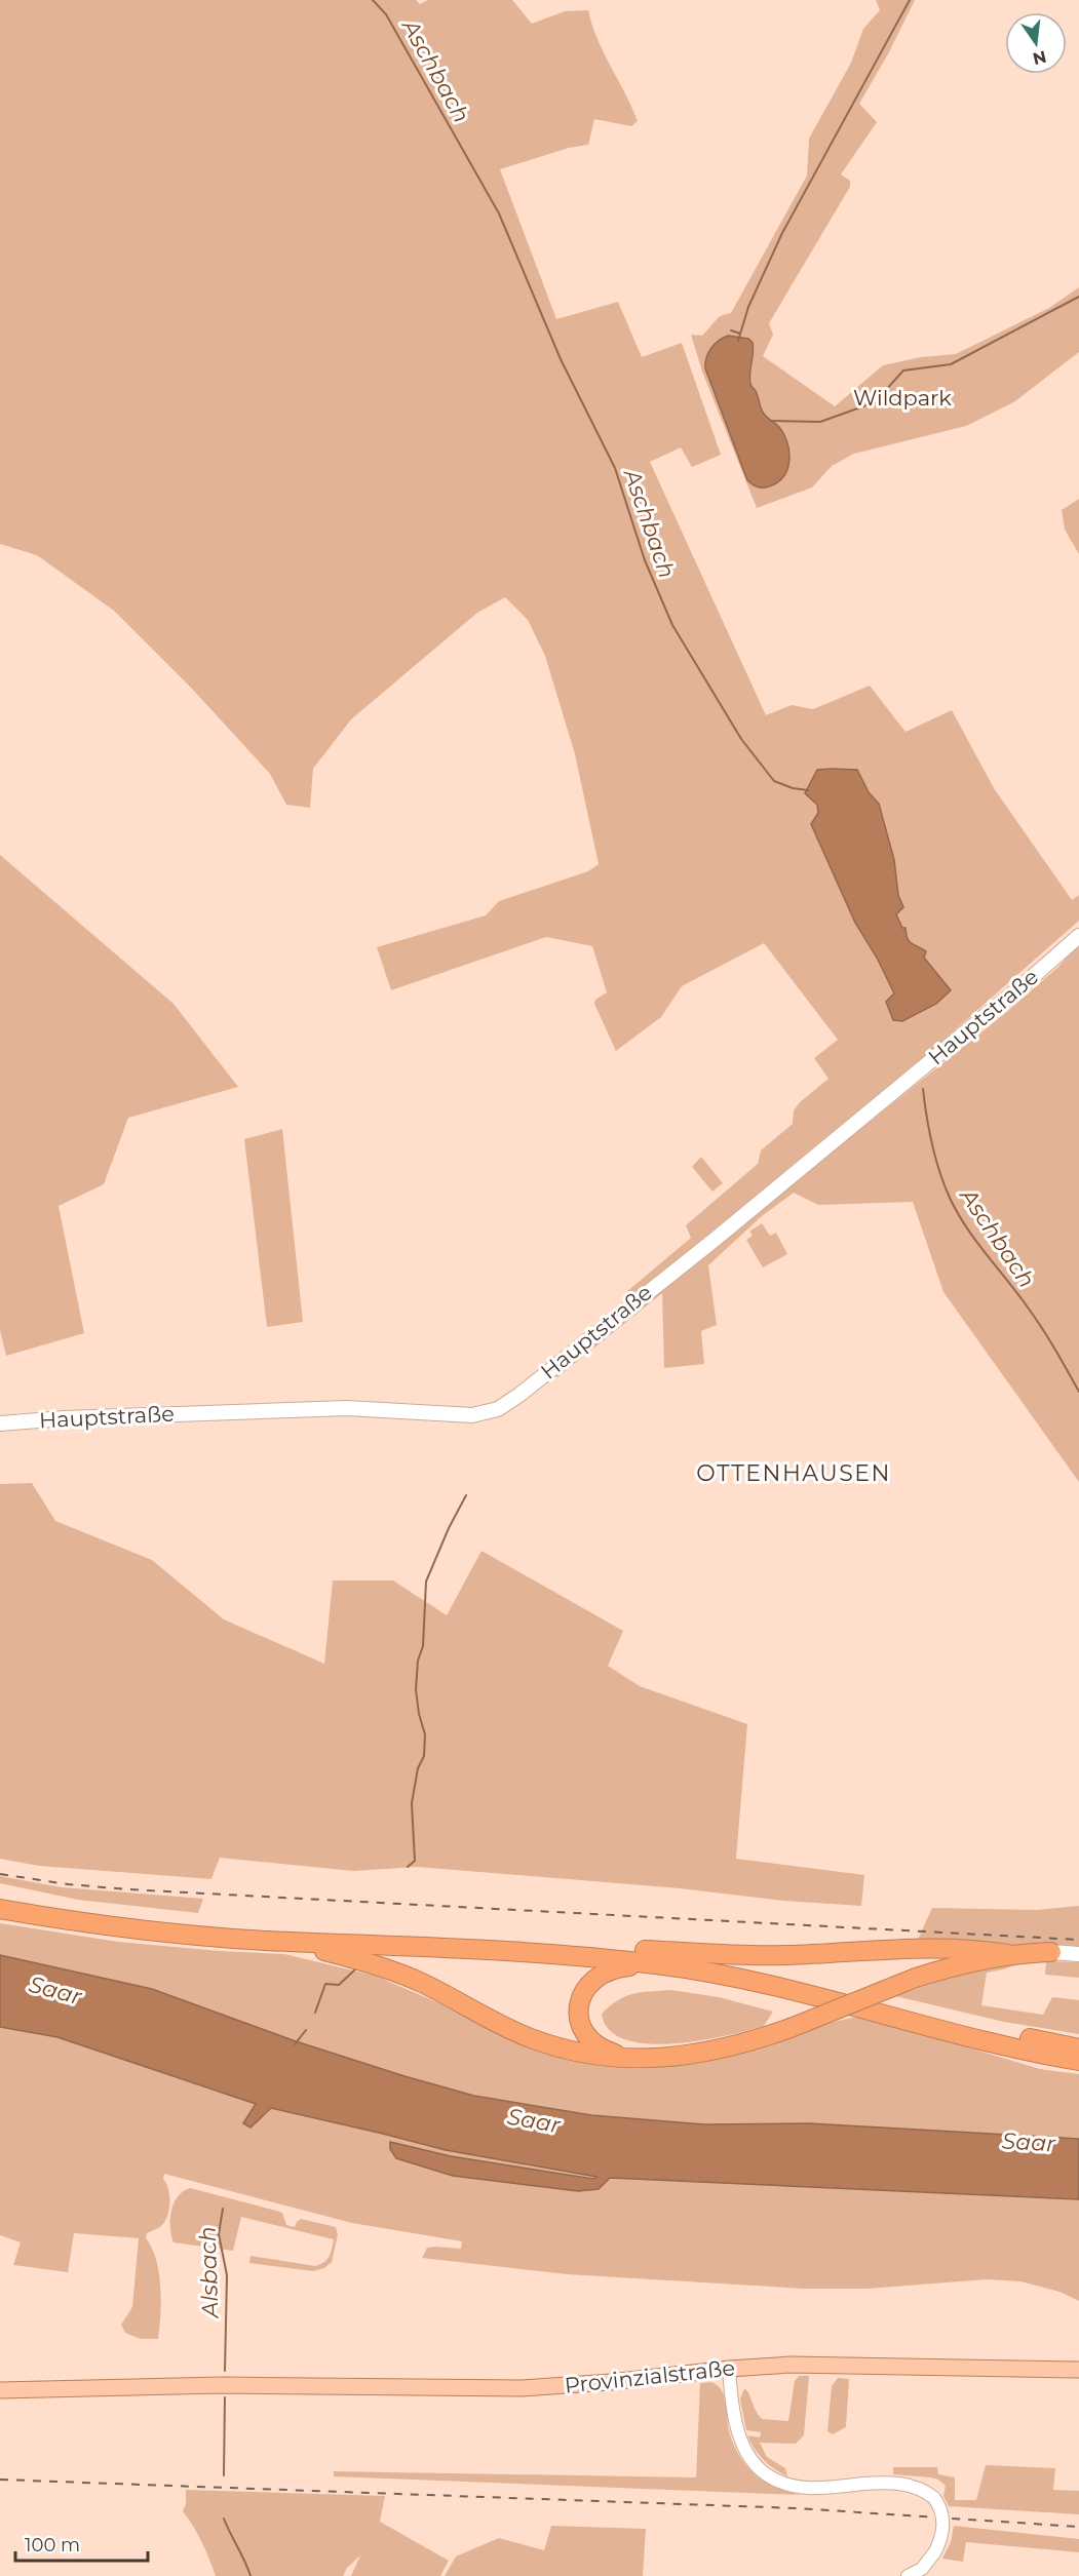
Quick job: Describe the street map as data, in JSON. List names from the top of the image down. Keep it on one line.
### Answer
{"streets":{"main road":["Hauptstraße","Provinzialstraße"]},"districts":["OTTENHAUSEN"],"water":["Aschbach","Saar","Alsbach"],"parks":["Wildpark"],"scale_bar":"100 m","north":"bottom"}
